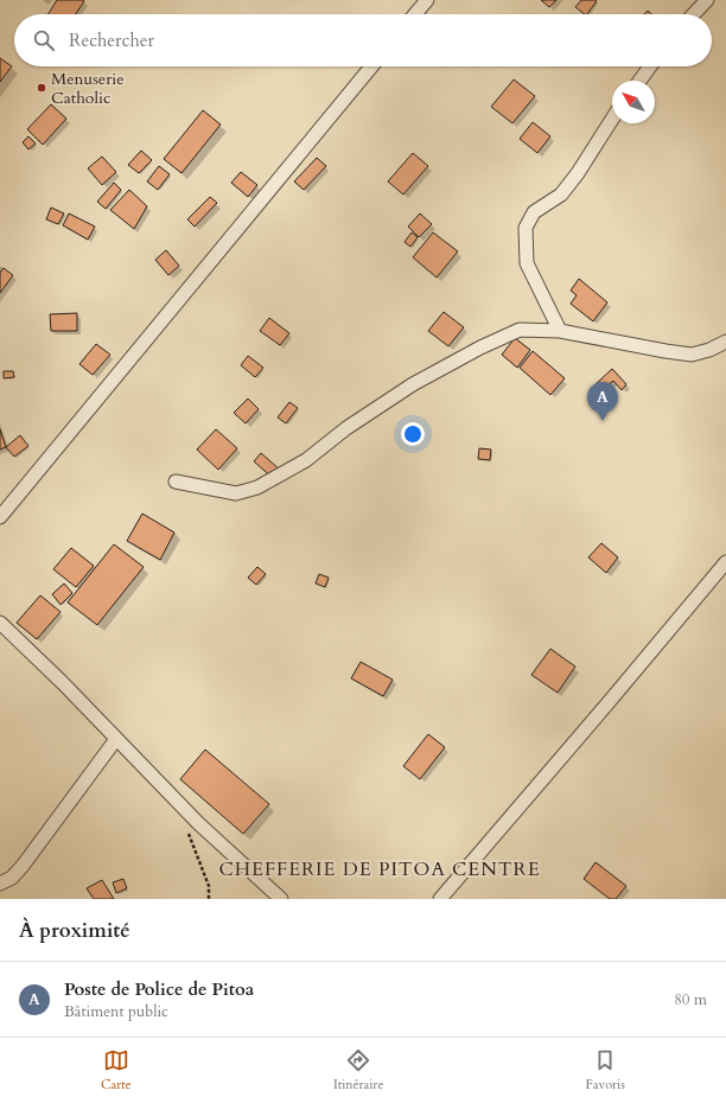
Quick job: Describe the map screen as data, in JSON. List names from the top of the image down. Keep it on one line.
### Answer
{"districts":["CHEFFERIE DE PITOA CENTRE"],"places":["Menuserie Catholic"],"north":"top left","page":{"search":"Rechercher","pins":"A","heading":"À proximité","list":[{"mark":"A","name":"Poste de Police de Pitoa","note":"Bâtiment public","value":"80 m"}],"nav":["Carte","Itinéraire","Favoris"]}}
